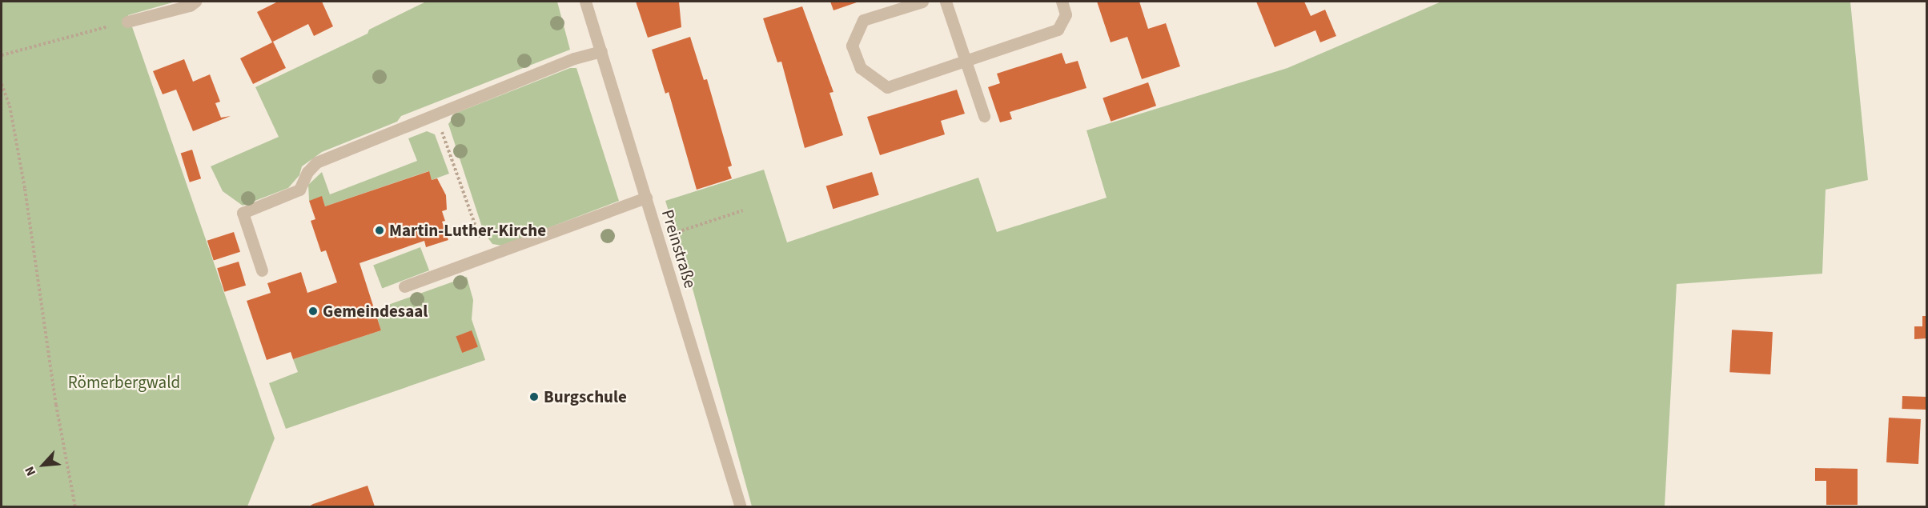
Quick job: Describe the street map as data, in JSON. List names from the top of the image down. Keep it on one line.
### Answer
{"streets":{"street":["Preinstraße"]},"parks":["Römerbergwald"],"places":["Martin-Luther-Kirche","Gemeindesaal","Burgschule"],"north":"bottom left"}
